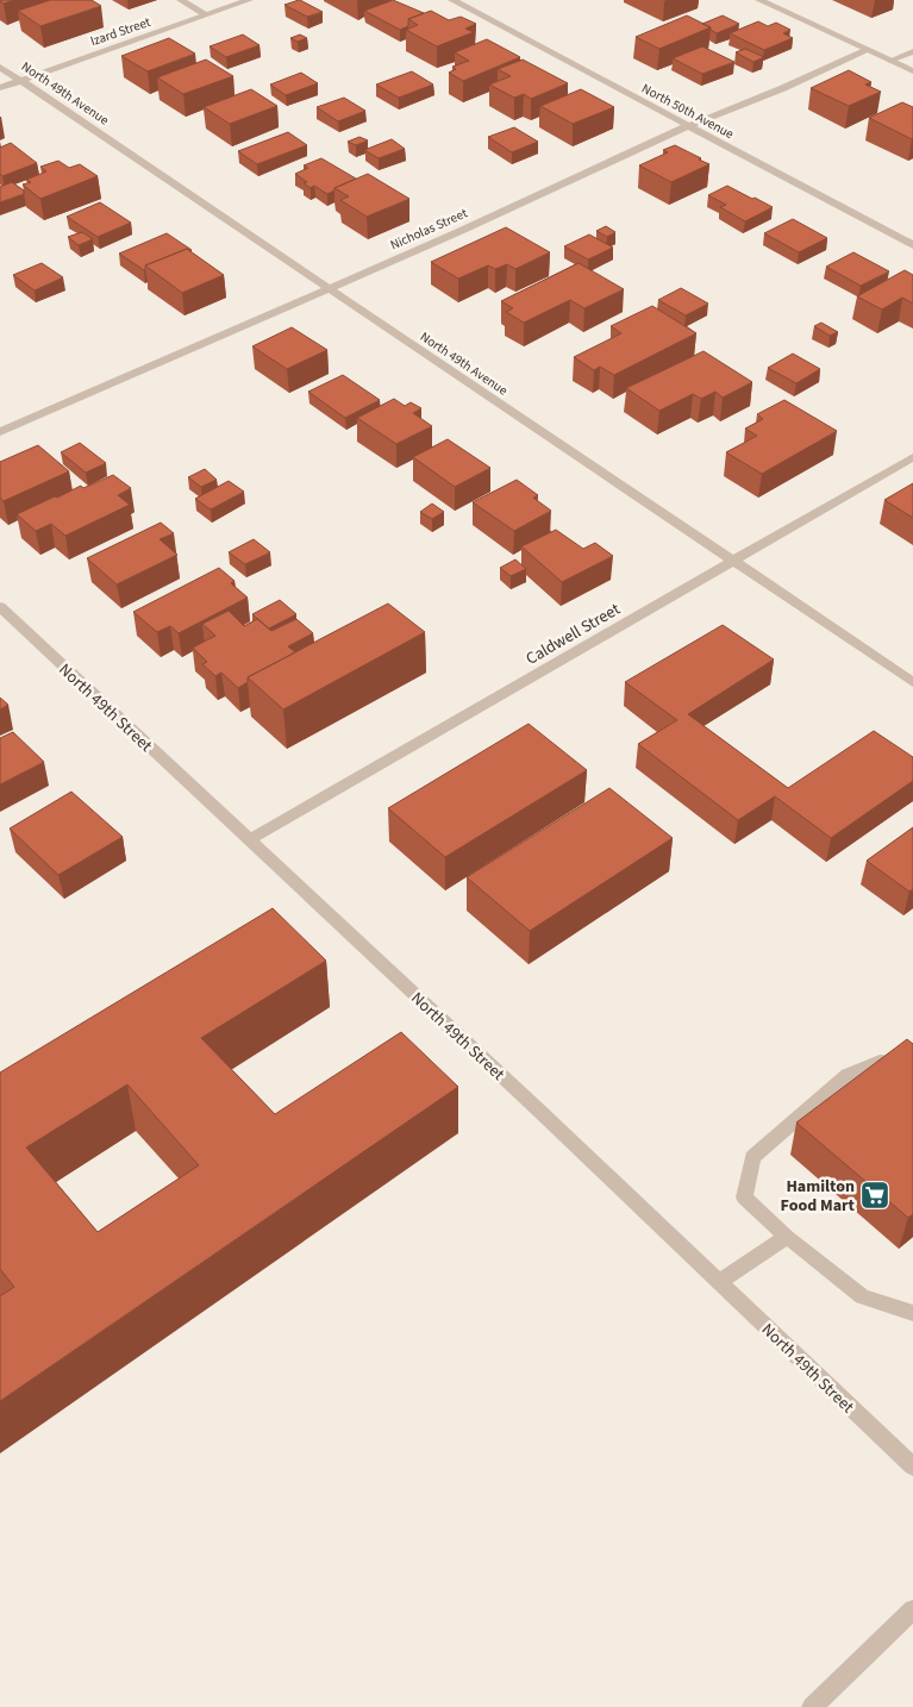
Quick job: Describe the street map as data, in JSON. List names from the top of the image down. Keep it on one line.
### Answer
{"streets":{"street":["Izard Street","North 49th Avenue","North 50th Avenue","Nicholas Street","Caldwell Street","North 49th Street"]},"crossings":[["Izard Street","North 49th Avenue"],["North 49th Avenue","Nicholas Street"],["North 49th Avenue","Caldwell Street"],["North 50th Avenue","Nicholas Street"],["Caldwell Street","North 49th Street"]],"places":{"supermarket":["Hamilton Food Mart"]}}
